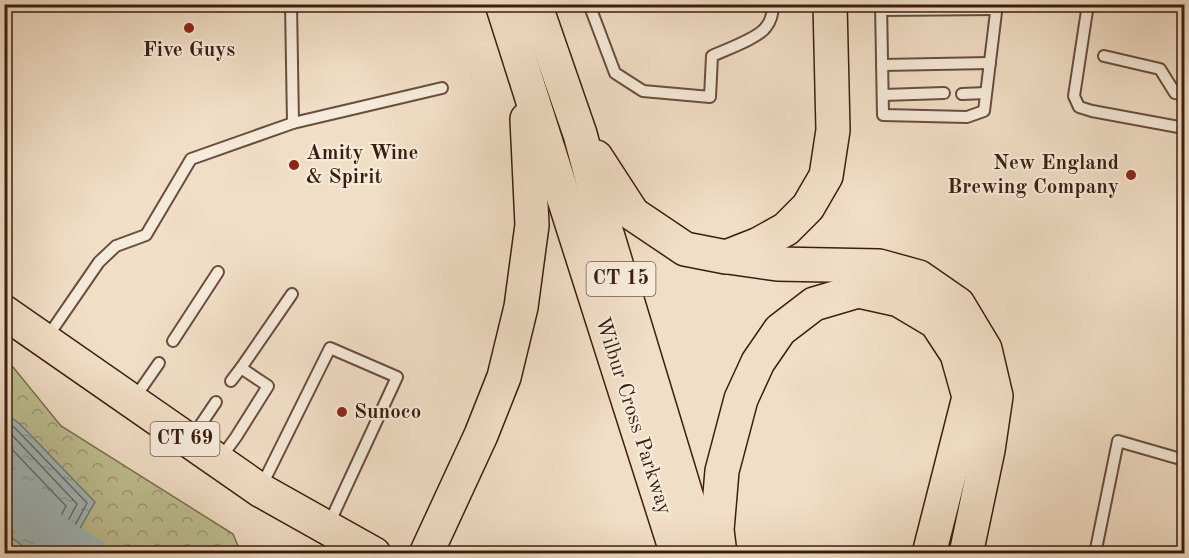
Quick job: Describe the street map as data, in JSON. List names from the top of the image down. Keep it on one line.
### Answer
{"streets":{"main road":["CT 15","Wilbur Cross Parkway","CT 69"]},"places":["Five Guys","Amity Wine & Spirit","New England Brewing Company","Sunoco"]}
